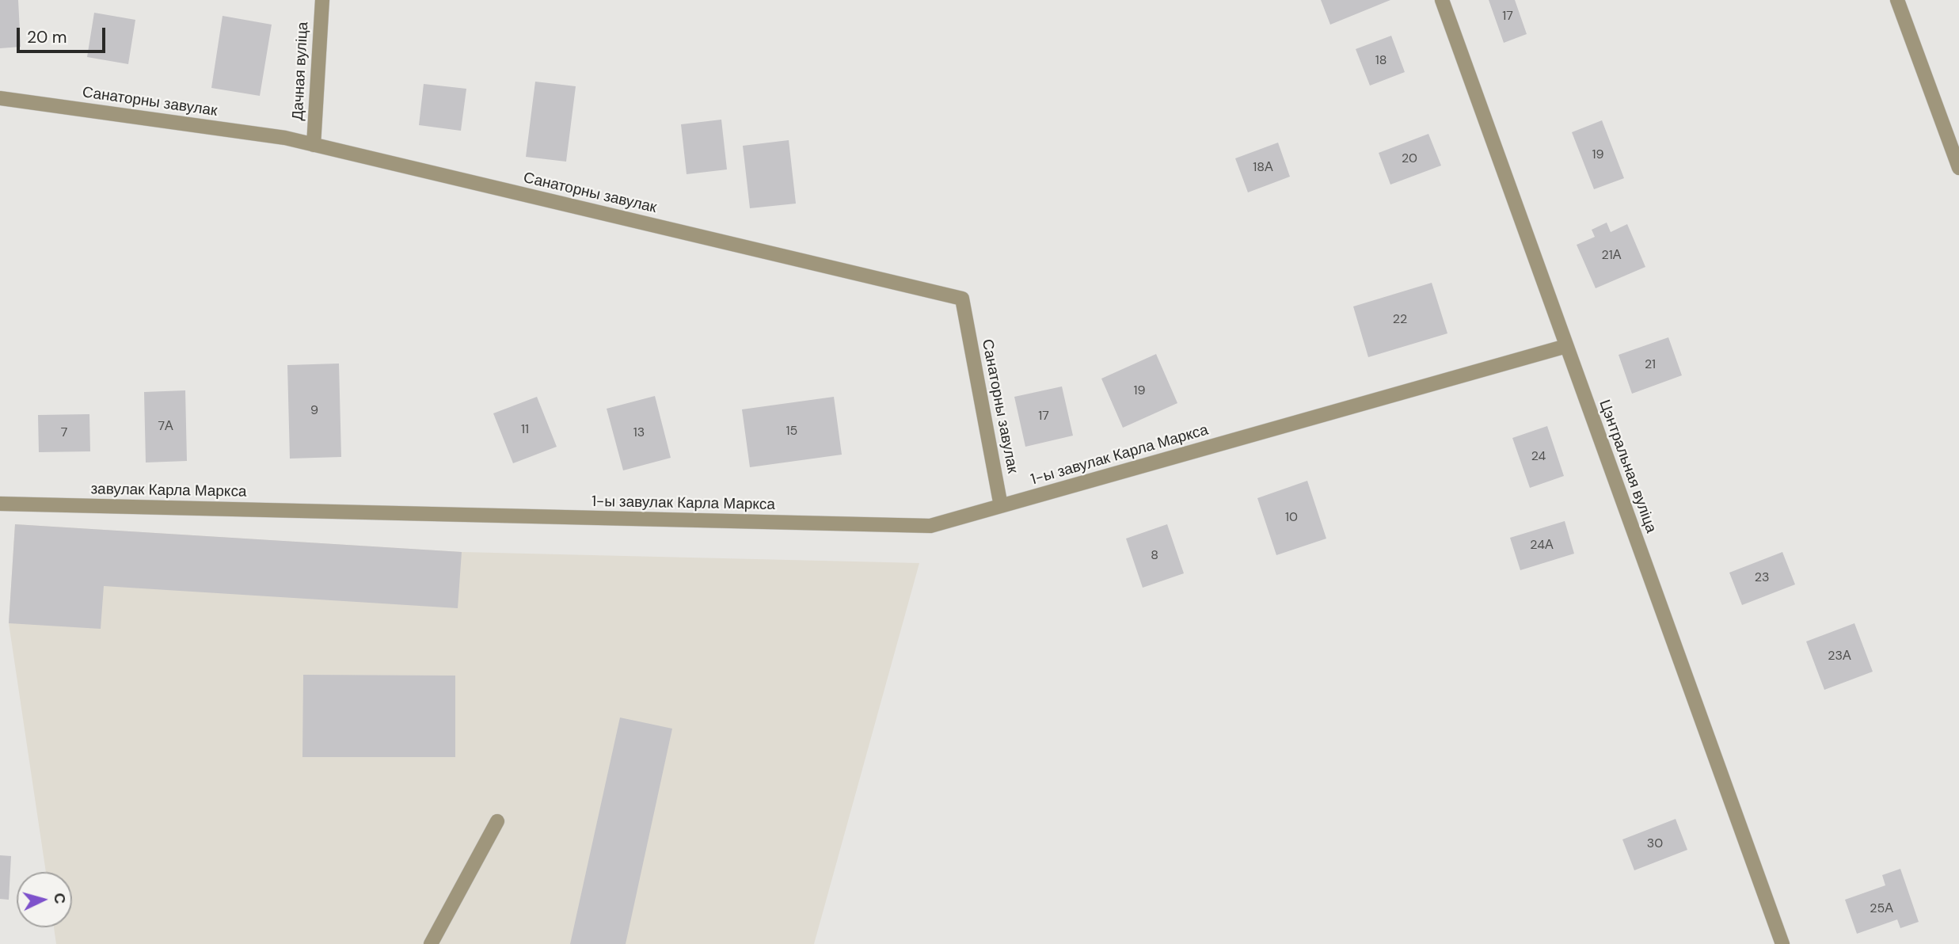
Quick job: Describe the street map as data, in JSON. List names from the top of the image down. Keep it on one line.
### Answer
{"streets":{"street":["Дачная вуліца","Санаторны завулак","1-ы завулак Карла Маркса","Цэнтральная вуліца","завулак Карла Маркса"]},"crossings":[["Дачная вуліца","Санаторны завулак"],["Санаторны завулак","1-ы завулак Карла Маркса"],["1-ы завулак Карла Маркса","Цэнтральная вуліца"],["1-ы завулак Карла Маркса","завулак Карла Маркса"]],"house_numbers":["17","18","19","20","18А","21А","22","21","19","9","17","7А","11","15","7","13","24","10","24А","8","23","23А","30","25А"],"scale_bar":"20 m","north":"right"}
